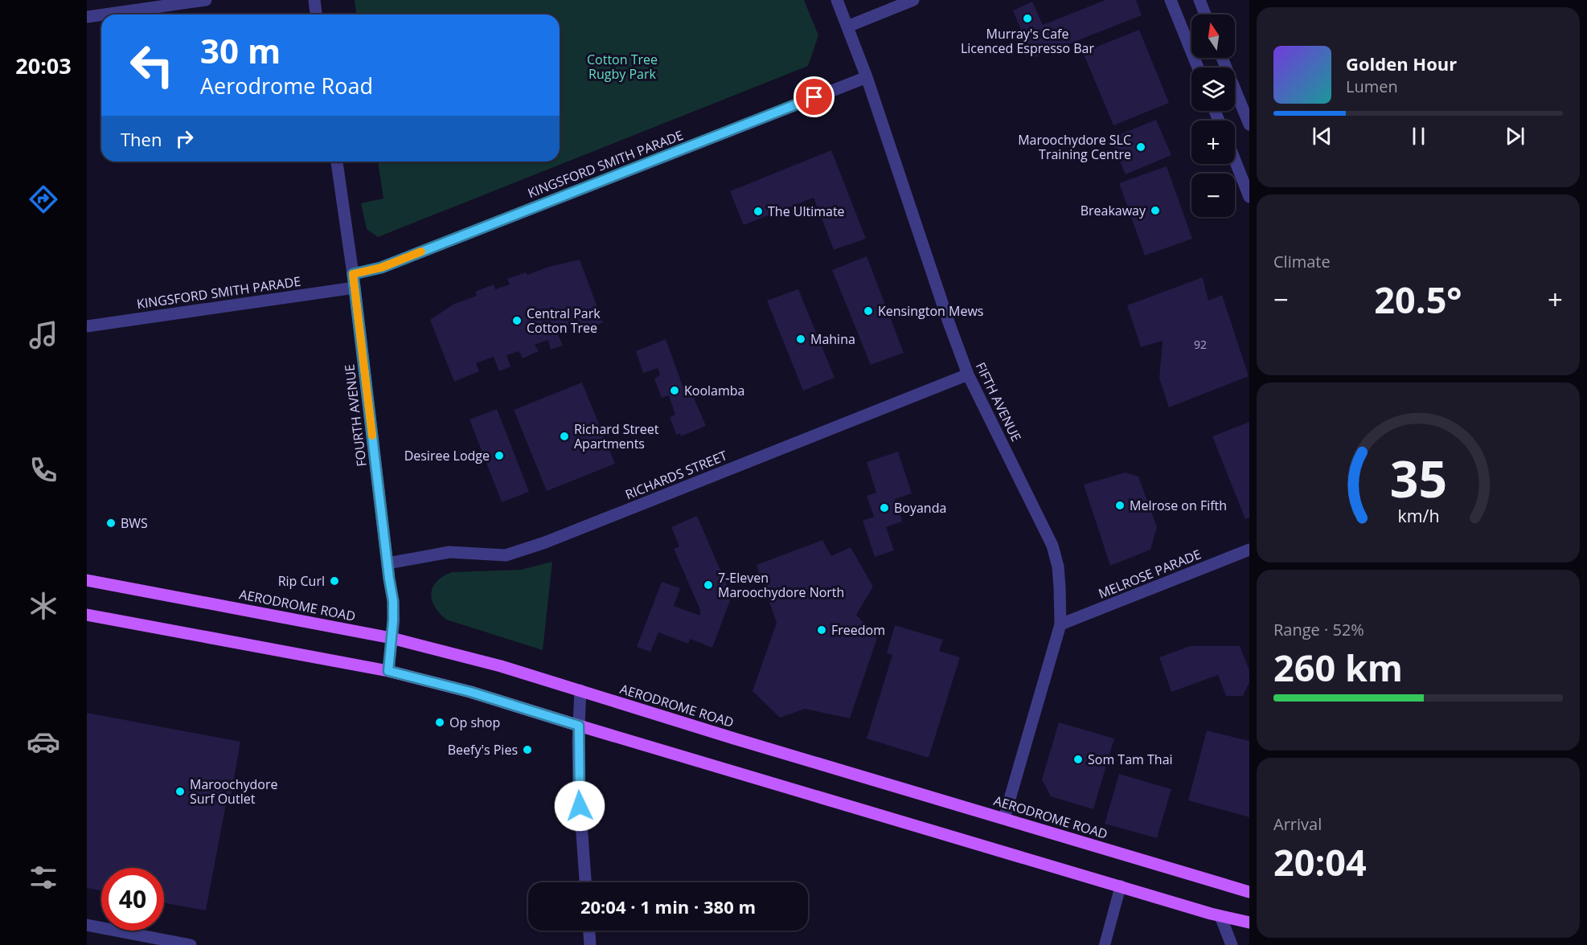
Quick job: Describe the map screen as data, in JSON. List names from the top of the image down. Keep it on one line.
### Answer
{"streets":{"main road":["AERODROME ROAD"],"street":["KINGSFORD SMITH PARADE","FIFTH AVENUE","FOURTH AVENUE","RICHARDS STREET","MELROSE PARADE"]},"crossings":[["KINGSFORD SMITH PARADE","FIFTH AVENUE"],["KINGSFORD SMITH PARADE","FOURTH AVENUE"],["FIFTH AVENUE","RICHARDS STREET"],["FIFTH AVENUE","MELROSE PARADE"],["FIFTH AVENUE","AERODROME ROAD"],["FOURTH AVENUE","RICHARDS STREET"],["FOURTH AVENUE","AERODROME ROAD"]],"parks":["Cotton Tree Rugby Park"],"places":["Murray's Cafe Licenced Espresso Bar","Maroochydore SLC Training Centre","Breakaway","The Ultimate","Kensington Mews","Central Park Cotton Tree","Mahina","Koolamba","Richard Street Apartments","Desiree Lodge","Melrose on Fifth","Boyanda","BWS","Rip Curl","7-Eleven Maroochydore North","Freedom","Op shop","Beefy's Pies","Som Tam Thai","Maroochydore Surf Outlet"],"house_numbers":["92"],"north":"top","page":{"tabs":"20:03","map_buttons":["+","−"],"turn":["30 m","Aerodrome Road"],"song":["Golden Hour","Lumen"],"then":"Then","tile":["Climate",["Range · 52%","260 km"],["Arrival","20:04"]],"heat":["−","20.5°","+"],"limit":"40","trip":"20:04 · 1 min · 380 m","gauge":["35","km/h"]}}
